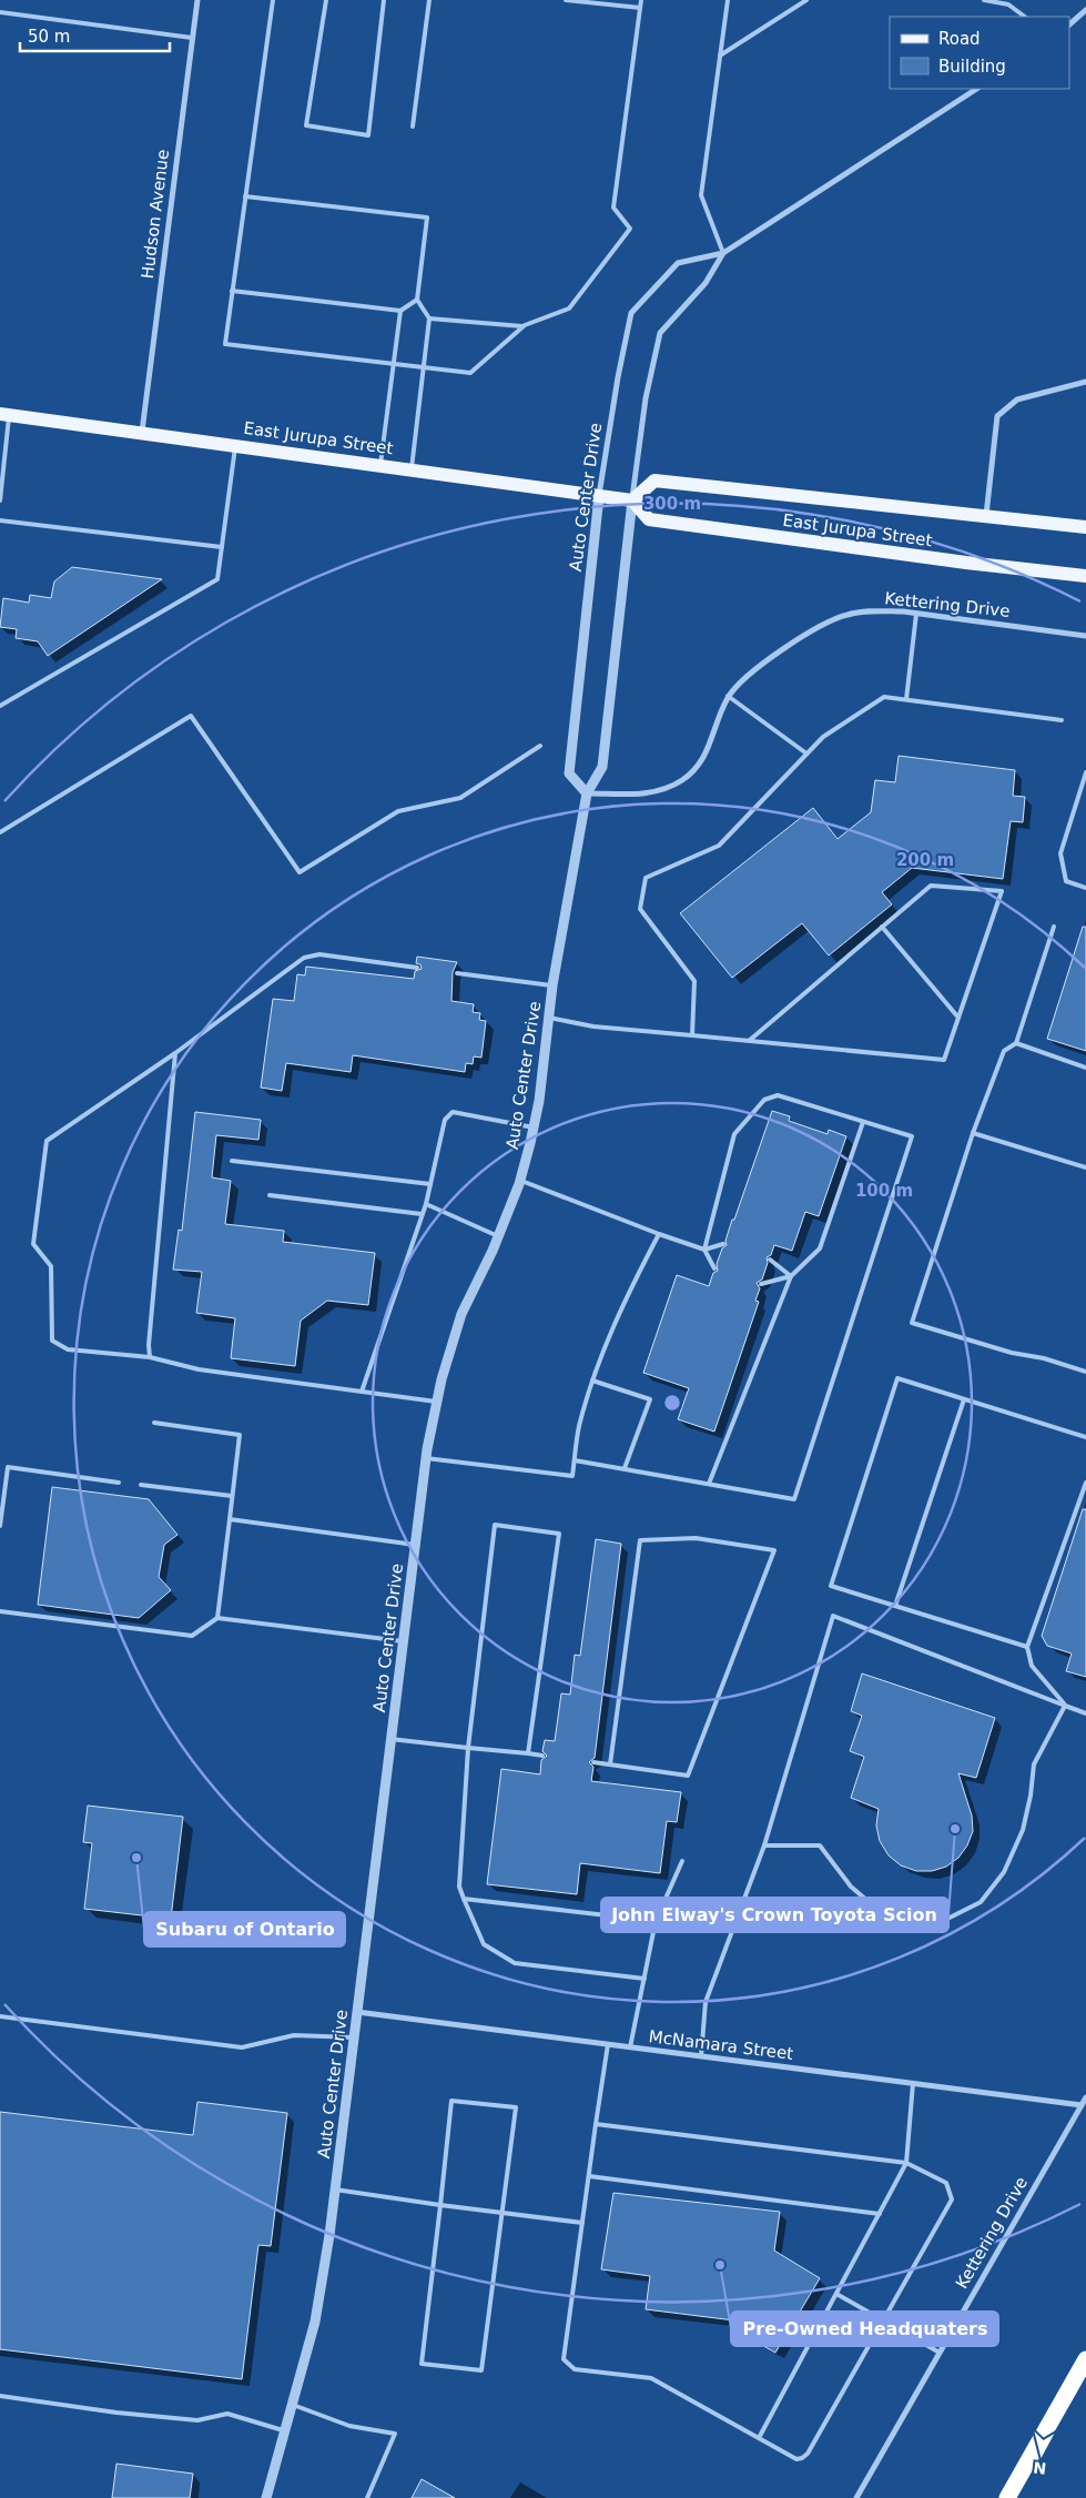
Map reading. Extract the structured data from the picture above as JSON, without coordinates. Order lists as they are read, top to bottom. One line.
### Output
{"streets":{"main road":["East Jurupa Street"],"street":["Hudson Avenue","Auto Center Drive","Kettering Drive","McNamara Street"]},"crossings":[["Hudson Avenue","East Jurupa Street"],["East Jurupa Street","Auto Center Drive"],["Auto Center Drive","Kettering Drive"],["Auto Center Drive","McNamara Street"],["Kettering Drive","McNamara Street"]],"places":["John Elway's Crown Toyota Scion","Subaru of Ontario","Pre-Owned Headquaters"],"legend":["Road","Building"],"scale_bar":"50 m","north":"bottom","rings":["300 m","200 m","100 m"]}
